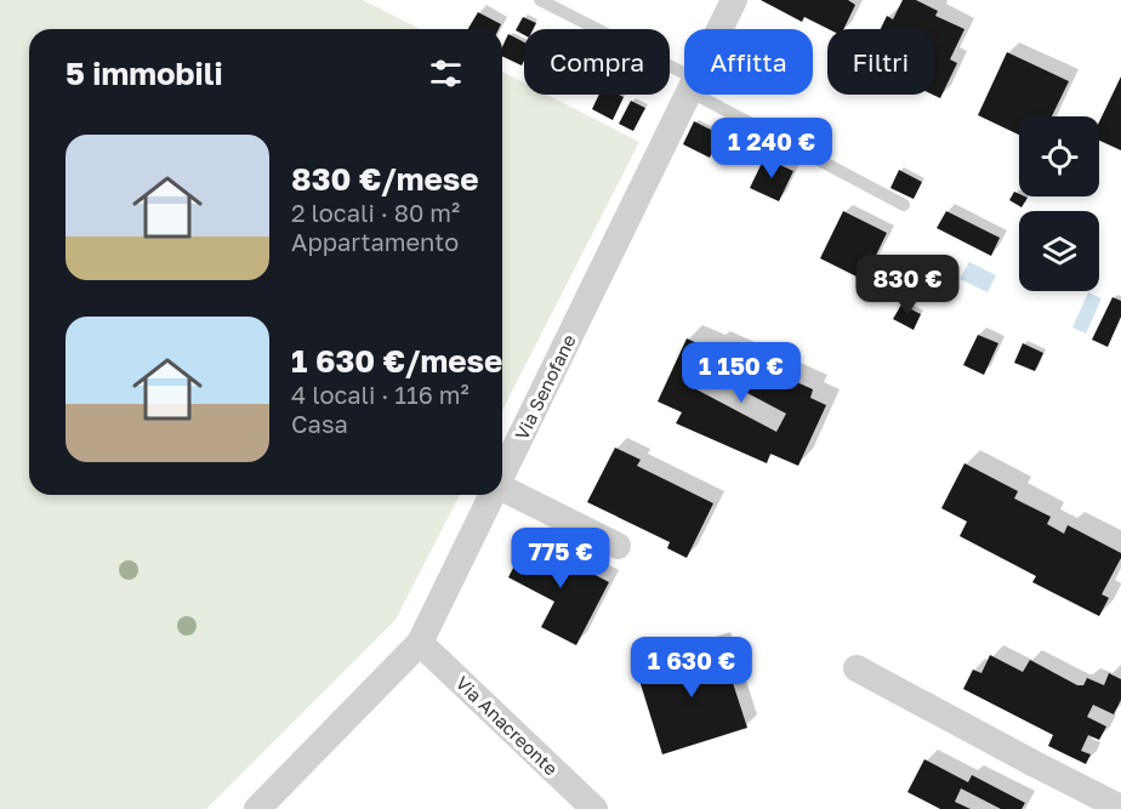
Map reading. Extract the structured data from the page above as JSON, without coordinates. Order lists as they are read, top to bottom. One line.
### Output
{"streets":{"street":["Via Senofane","Via Anacreonte"]},"crossings":[["Via Senofane","Via Anacreonte"]],"page":{"chip":["Compra","Affitta","Filtri"],"heading":"5 immobili","list":[{"name":"830 €/mese","note":"2 locali · 80 m² · Appartamento"},{"name":"1 630 €/mese","note":"4 locali · 116 m² · Casa"}],"price":["1 240 €","830 €","1 150 €","775 €","1 630 €"]}}
